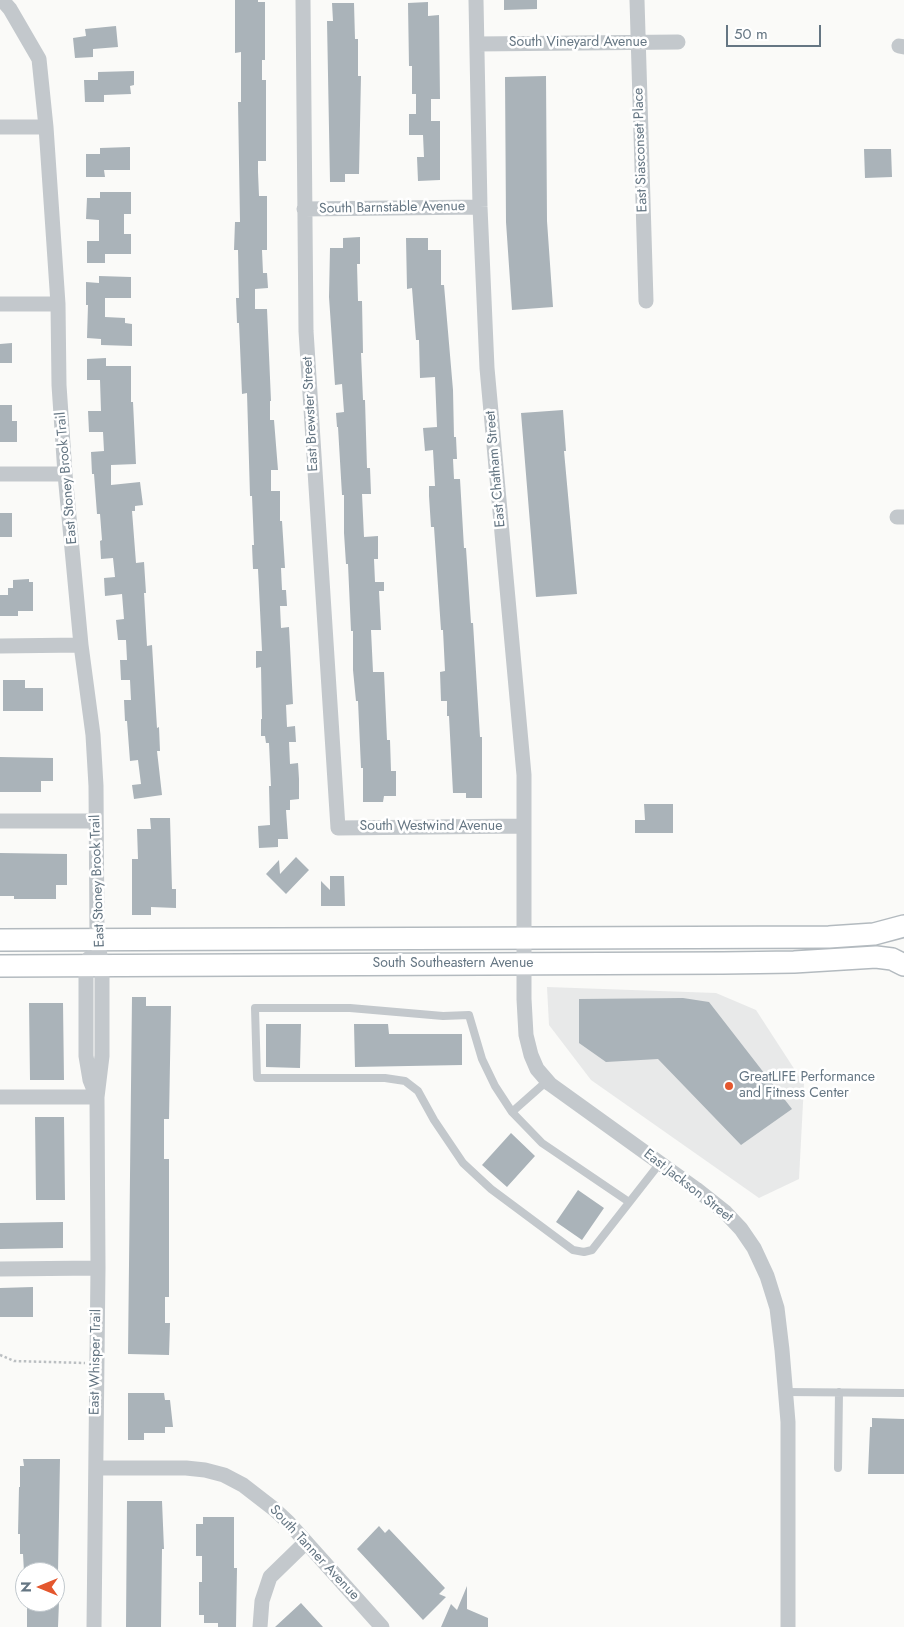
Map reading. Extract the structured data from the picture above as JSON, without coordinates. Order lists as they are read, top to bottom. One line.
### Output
{"streets":{"main road":["South Southeastern Avenue"],"street":["South Vineyard Avenue","East Siasconset Place","South Barnstable Avenue","East Brewster Street","East Chatham Street","East Stoney Brook Trail","South Westwind Avenue","East Jackson Street","East Whisper Trail","South Tanner Avenue"]},"crossings":[["South Vineyard Avenue","East Siasconset Place"],["South Vineyard Avenue","East Chatham Street"],["South Barnstable Avenue","East Brewster Street"],["South Barnstable Avenue","East Chatham Street"],["East Brewster Street","South Westwind Avenue"],["East Chatham Street","South Westwind Avenue"],["East Chatham Street","South Southeastern Avenue"],["East Chatham Street","East Jackson Street"],["East Stoney Brook Trail","South Southeastern Avenue"],["East Stoney Brook Trail","East Whisper Trail"],["South Southeastern Avenue","East Jackson Street"],["South Southeastern Avenue","East Whisper Trail"],["East Whisper Trail","South Tanner Avenue"]],"places":["GreatLIFE Performance and Fitness Center"],"scale_bar":"50 m","north":"left"}
